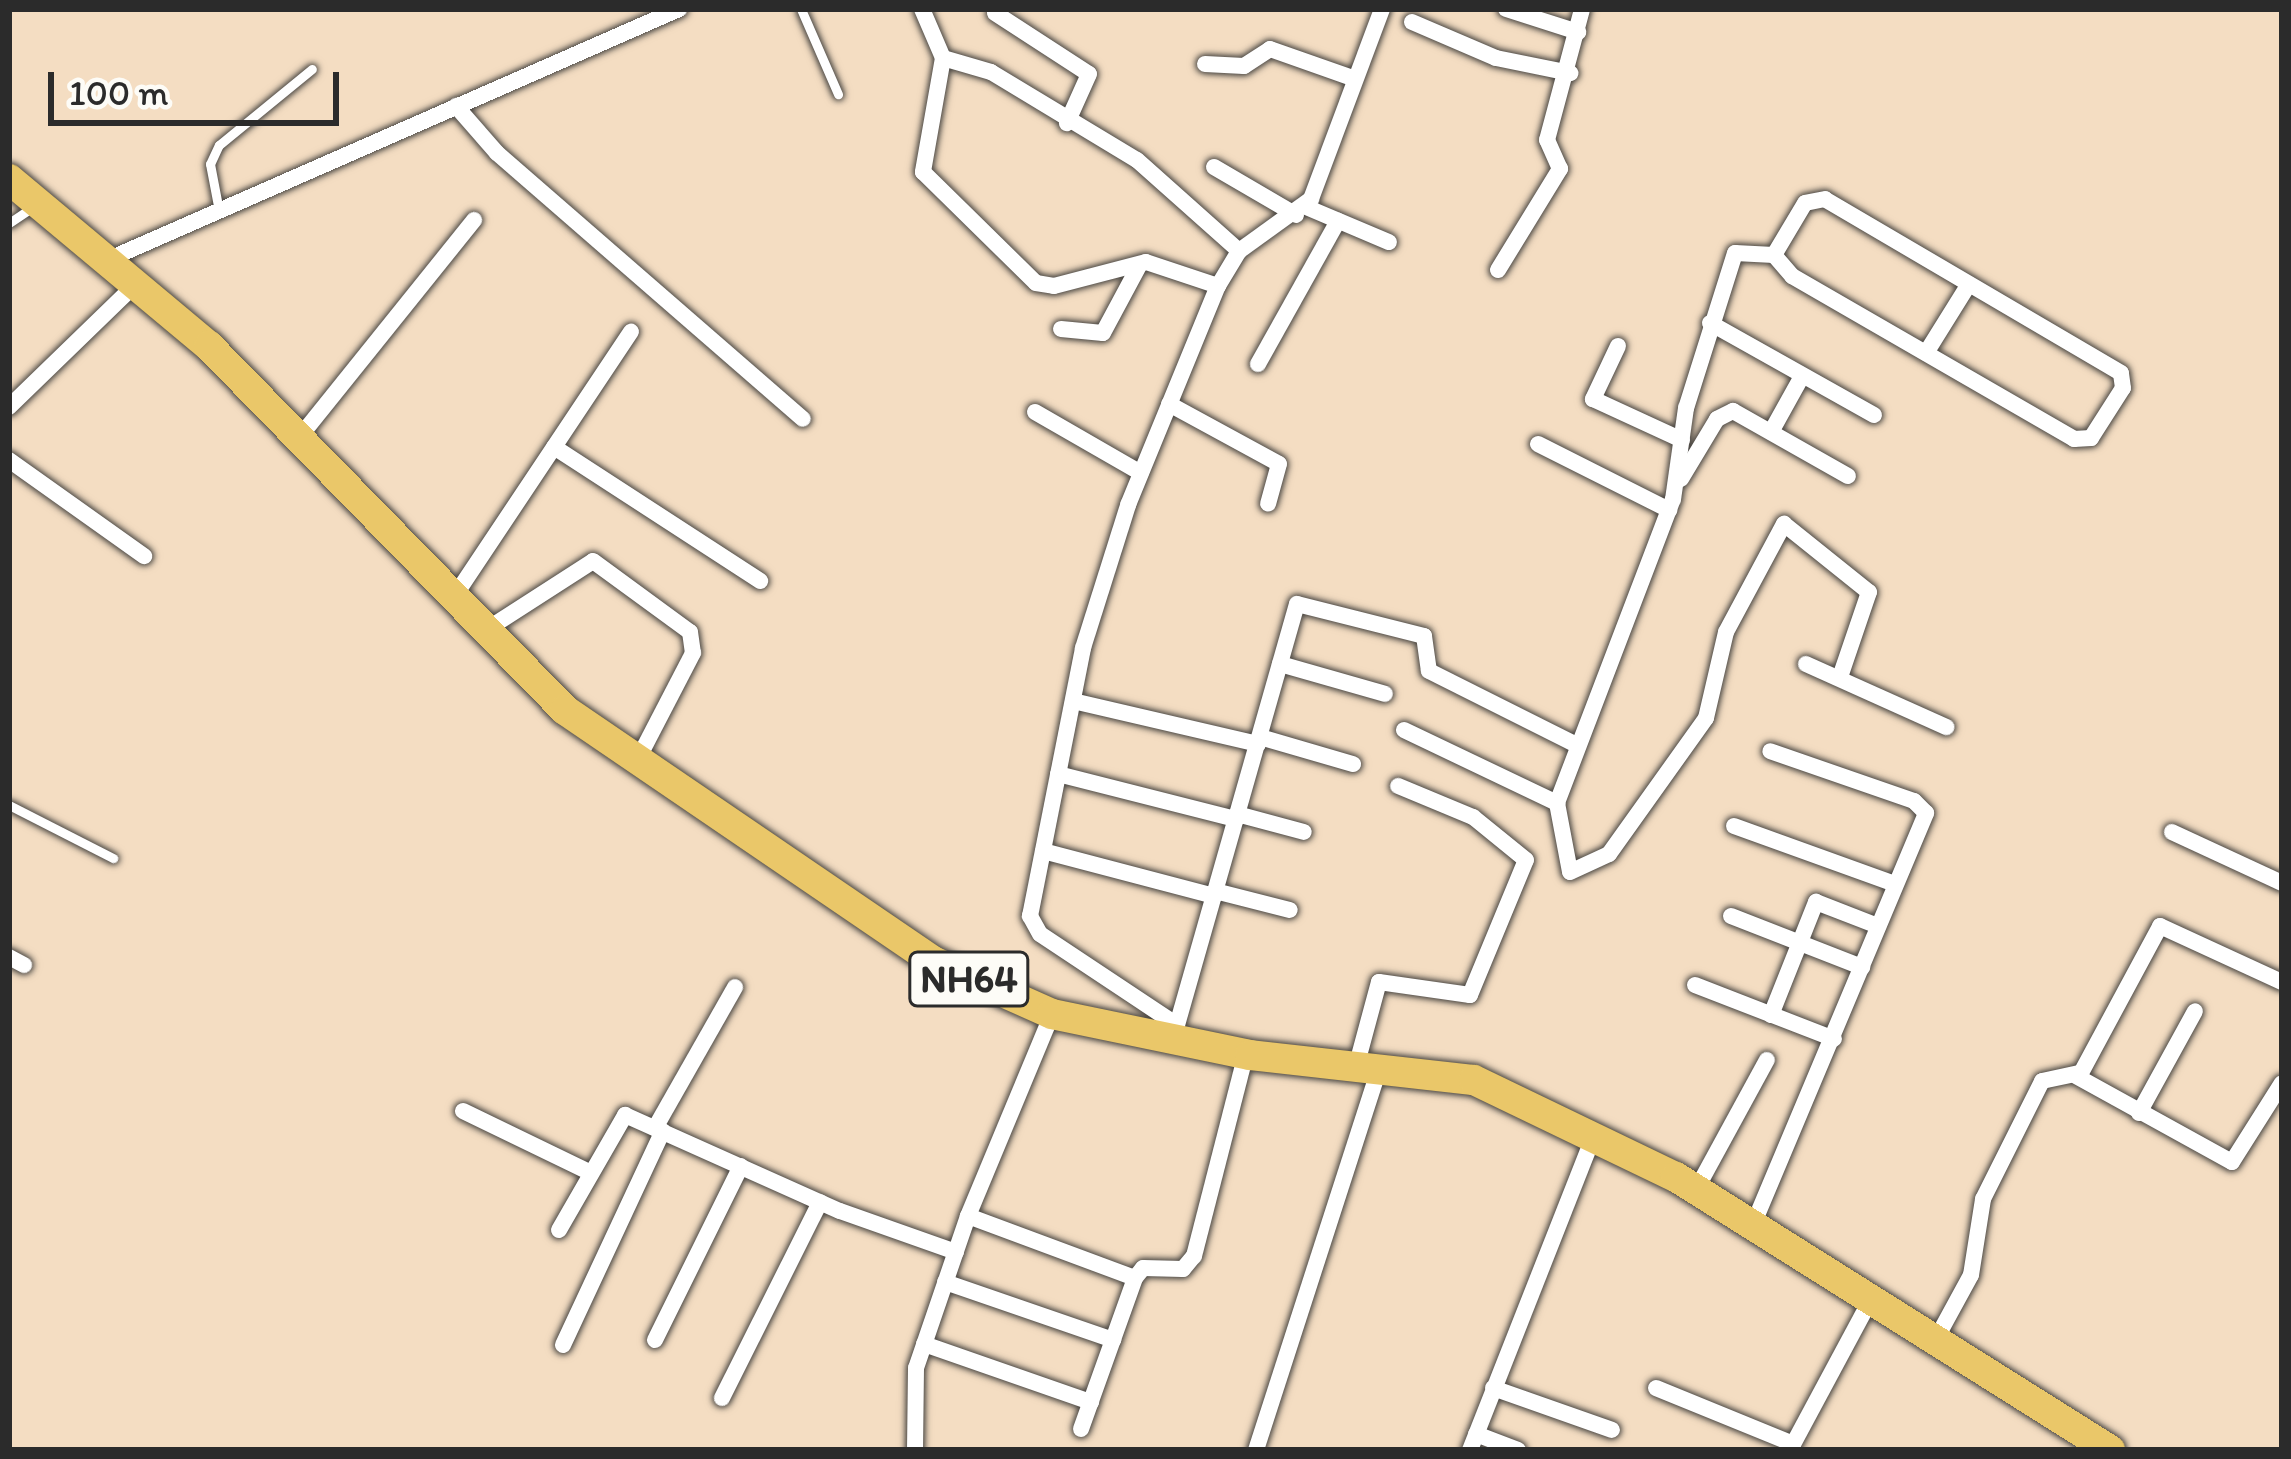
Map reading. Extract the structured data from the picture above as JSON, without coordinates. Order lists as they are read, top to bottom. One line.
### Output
{"streets":{"highway":["NH64"]},"scale_bar":"100 m"}
